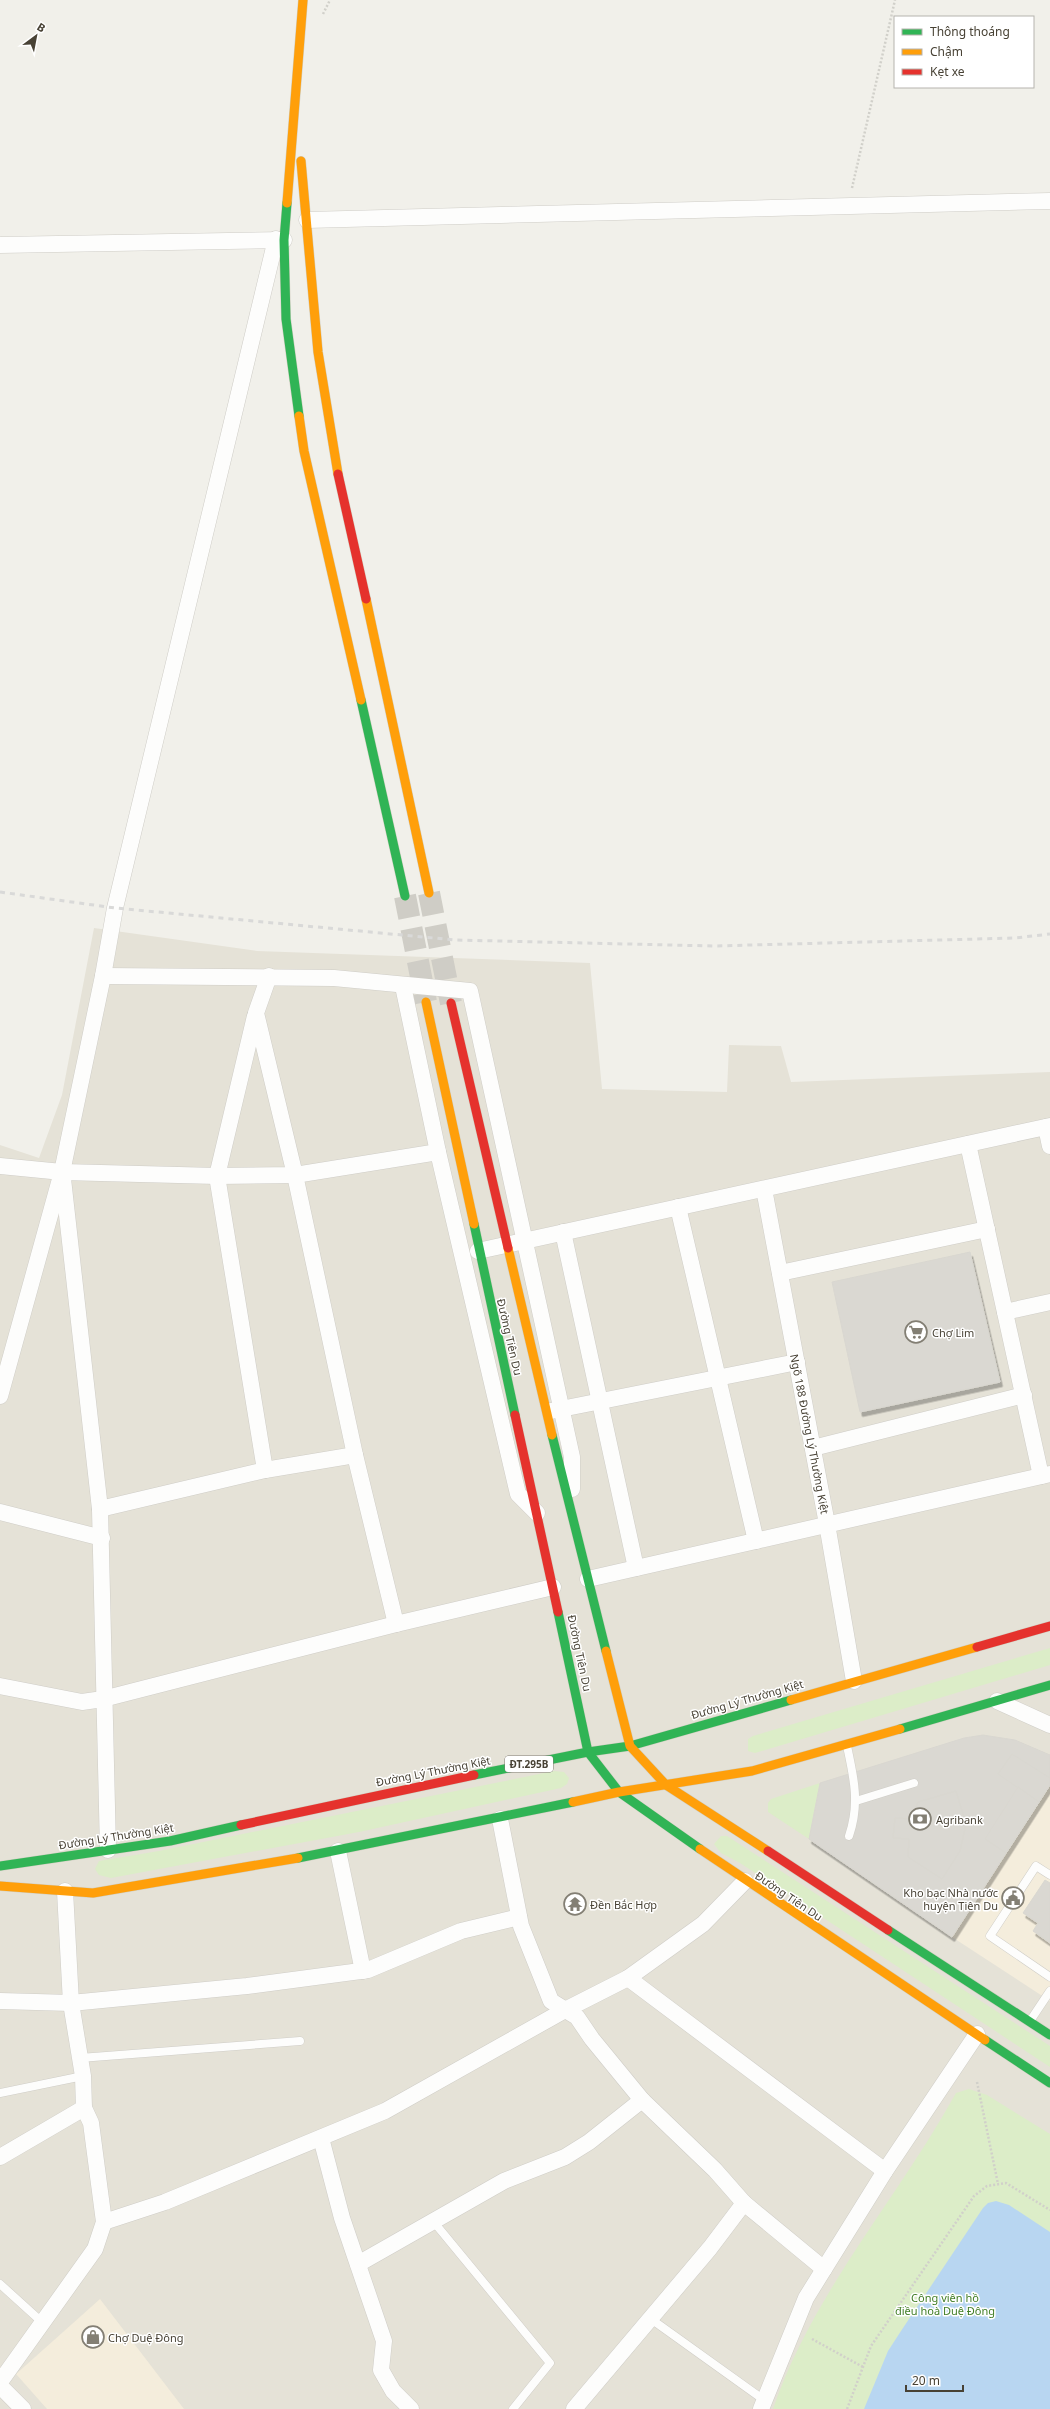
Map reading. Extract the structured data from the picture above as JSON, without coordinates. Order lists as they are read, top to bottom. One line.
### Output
{"streets":{"main road":["Đường Tiên Du","Đường Lý Thường Kiệt","ĐT.295B"],"street":["Ngõ 188 Đường Lý Thường Kiệt"]},"crossings":[["Đường Tiên Du","Đường Lý Thường Kiệt"],["Ngõ 188 Đường Lý Thường Kiệt","Đường Lý Thường Kiệt"]],"parks":["Công viên hồ điều hoà Duệ Đông"],"places":{"supermarket":["Chợ Lim"],"bank":["Agribank"],"public building":["Kho bạc Nhà nước huyện Tiên Du"],"temple":["Đền Bắc Hợp"],"shop":["Chợ Duệ Đông"]},"legend":["Thông thoáng","Chậm","Kẹt xe"],"scale_bar":"20 m","north":"top right"}
